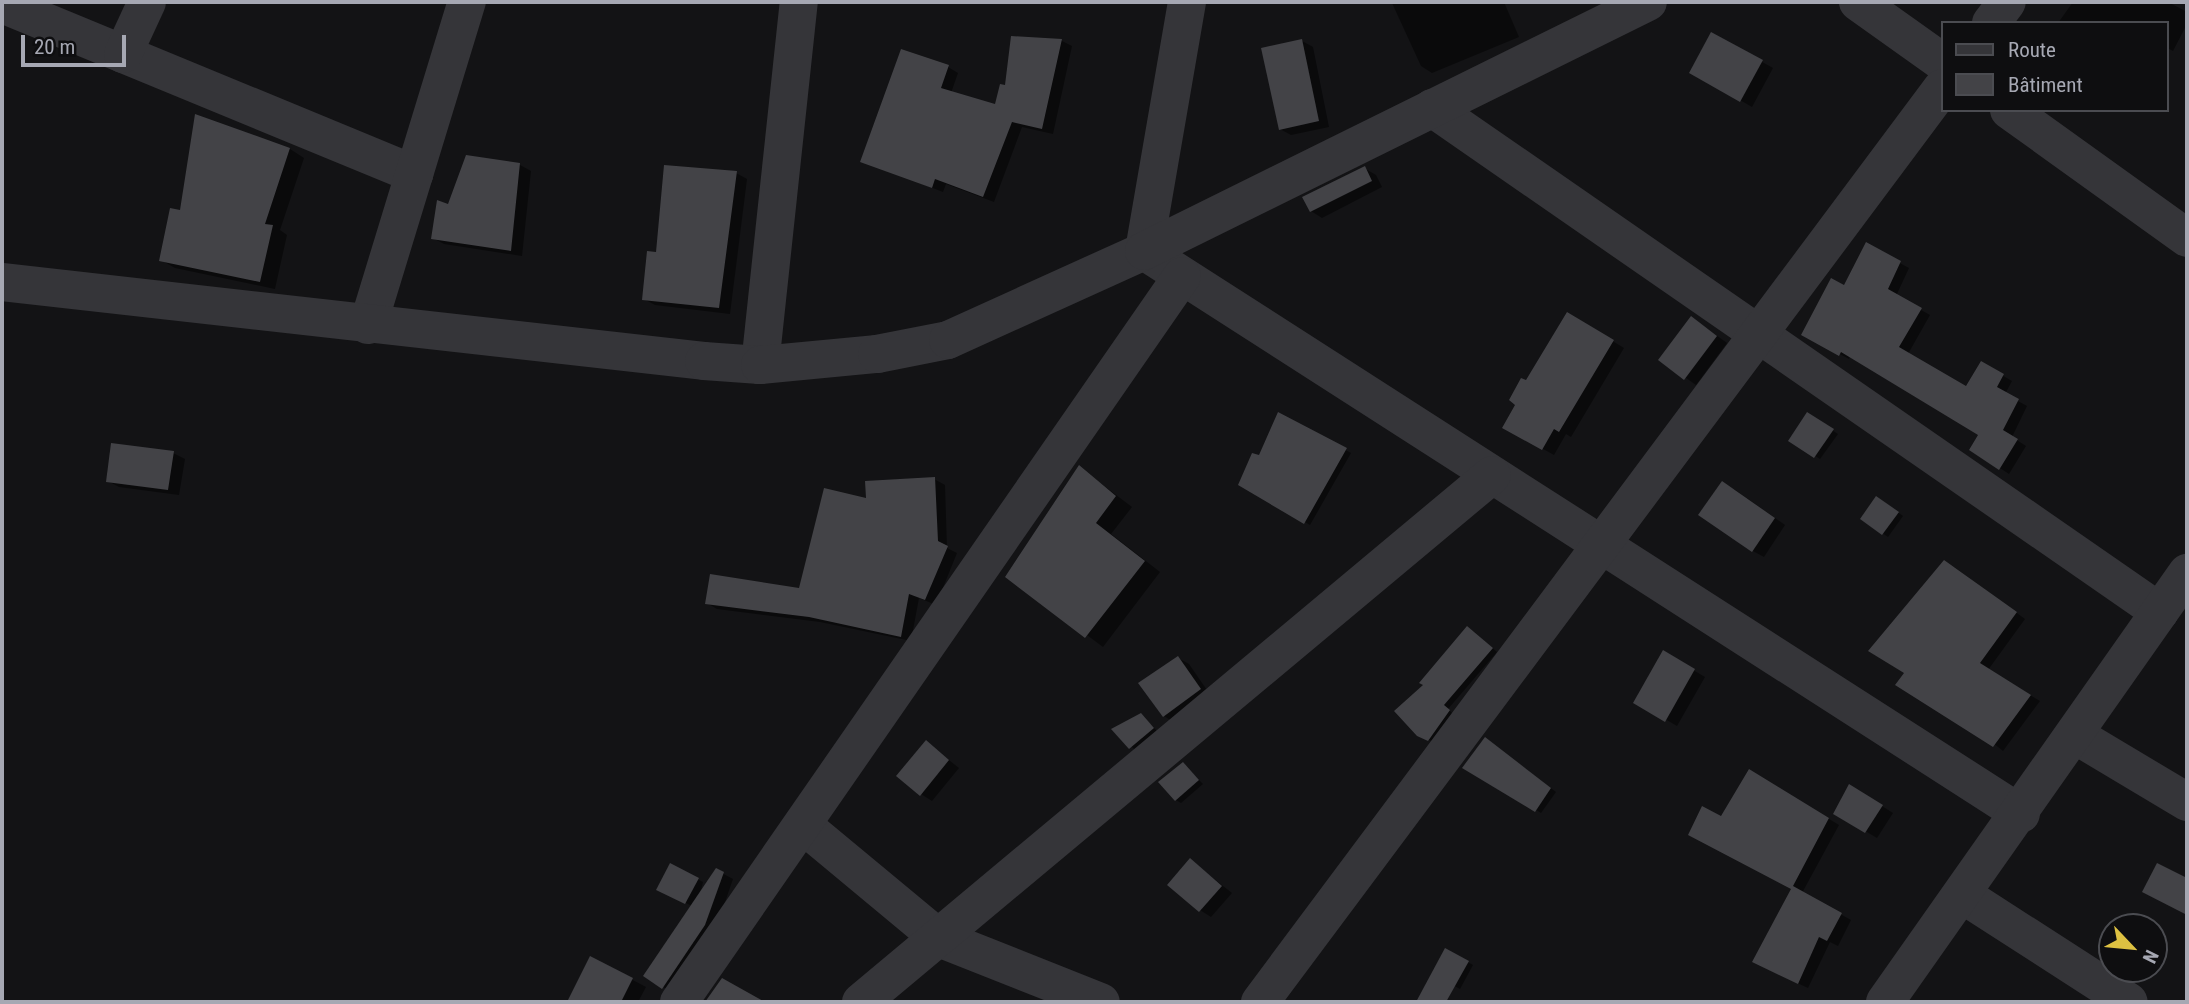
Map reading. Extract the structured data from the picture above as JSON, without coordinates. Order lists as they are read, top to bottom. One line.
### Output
{"legend":["Route","Bâtiment"],"scale_bar":"20 m","north":"bottom right"}
